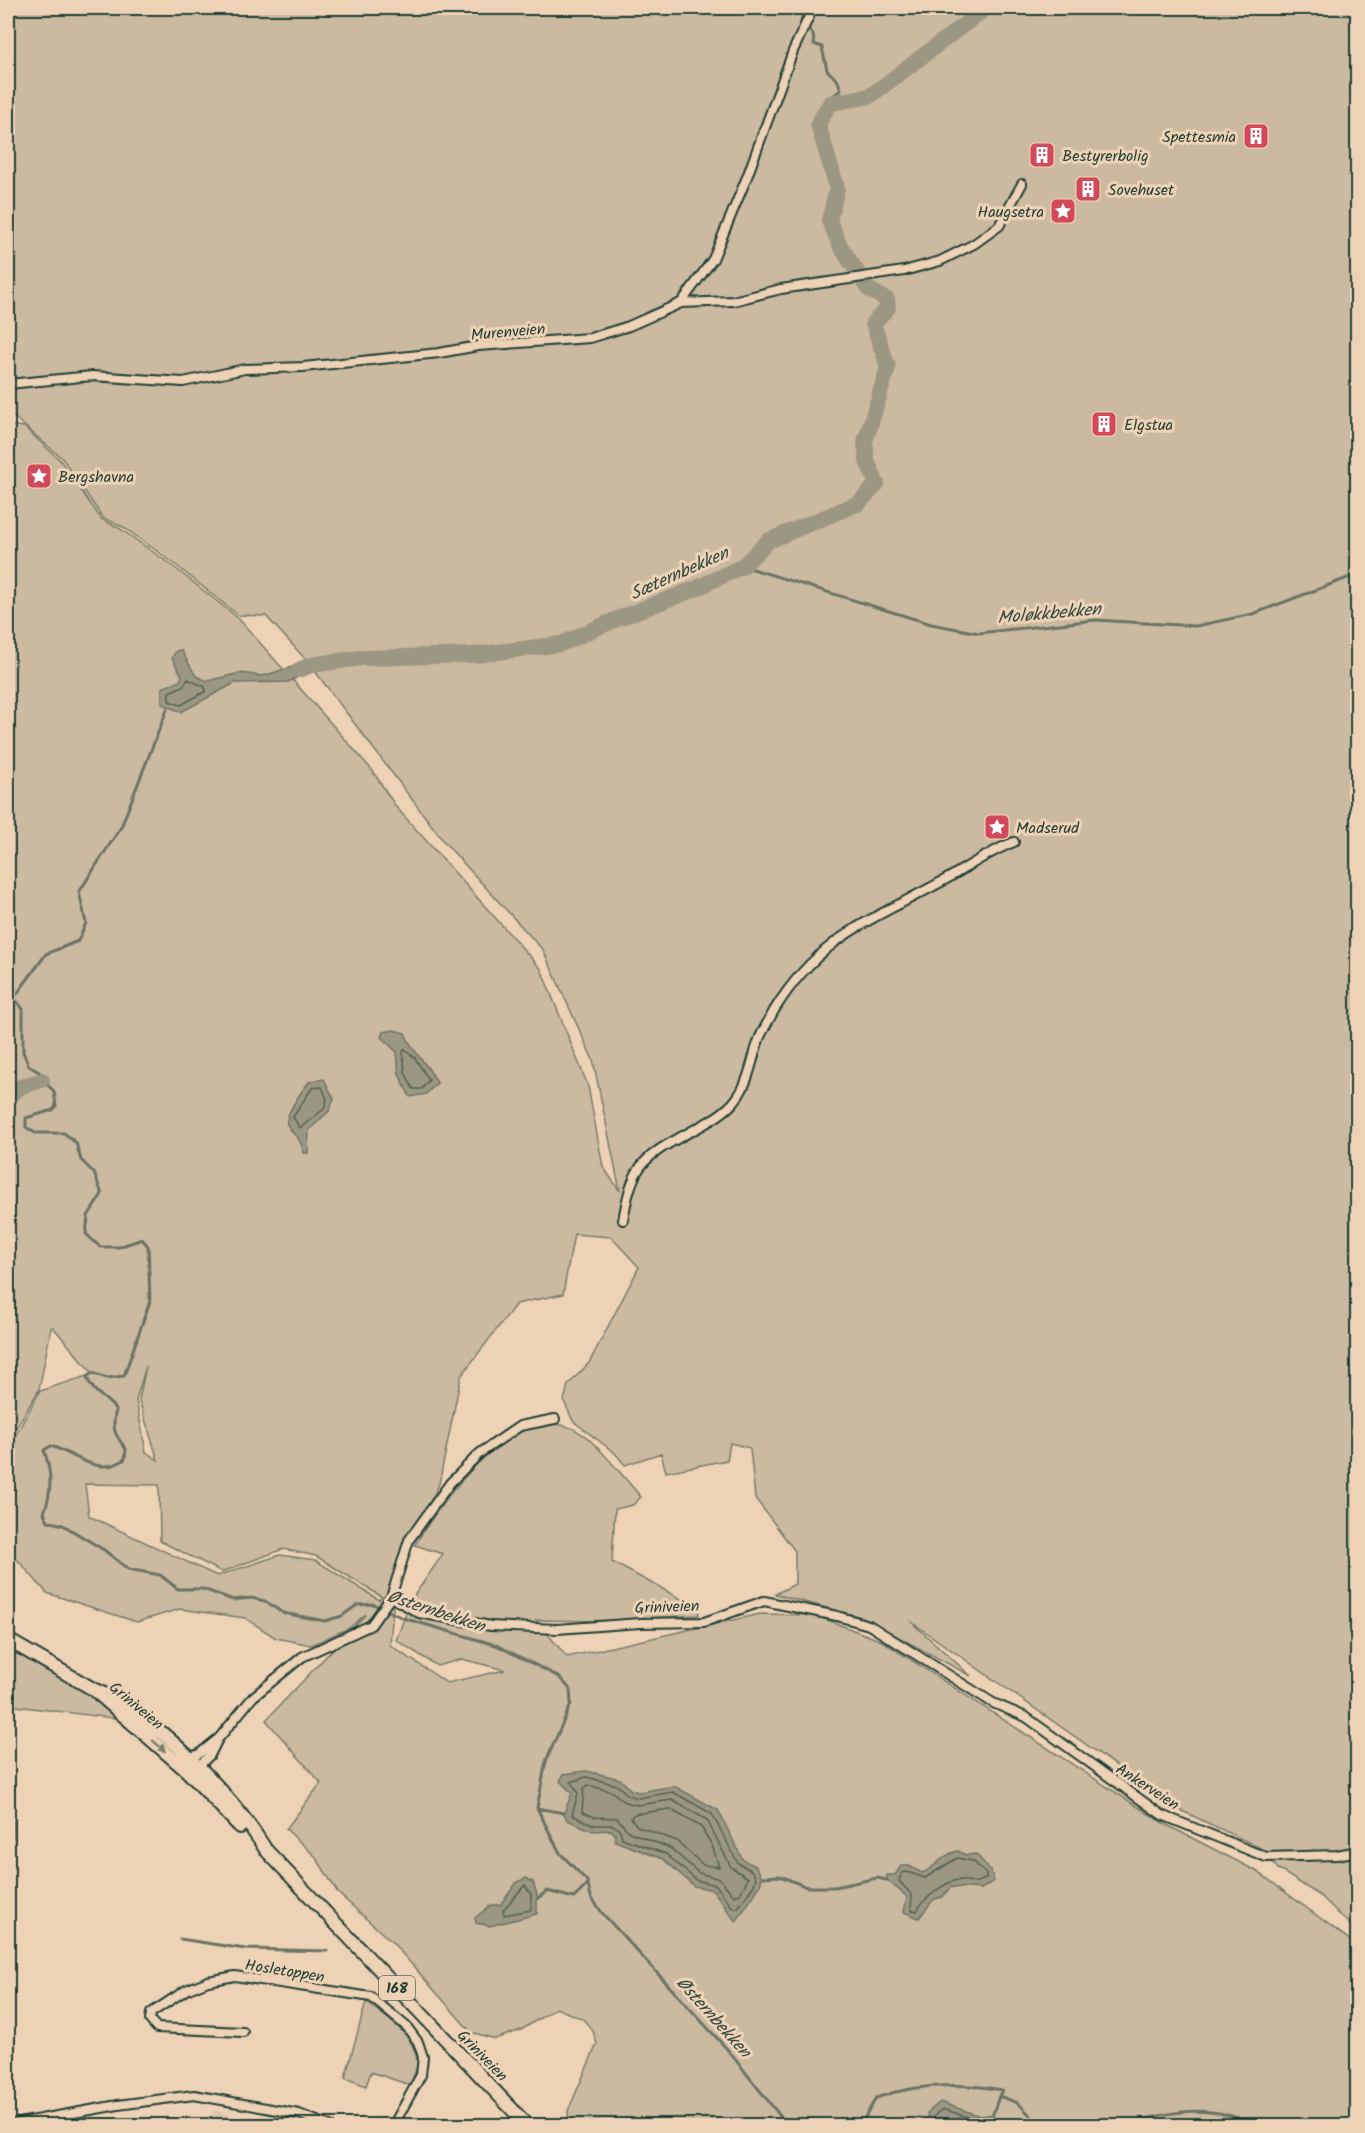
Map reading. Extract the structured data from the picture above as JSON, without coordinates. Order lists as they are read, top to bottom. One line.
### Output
{"streets":{"main road":["Griniveien","168"],"street":["Murenveien","Ankerveien","Hosletoppen"]},"crossings":[["Griniveien","Ankerveien"]],"water":["Sæternbekken","Moløkkbekken","Østernbekken"],"places":{"building":["Spettesmia","Bestyrerbolig","Sovehuset","Elgstua"],"place":["Haugsetra","Bergshavna","Madserud"]}}
